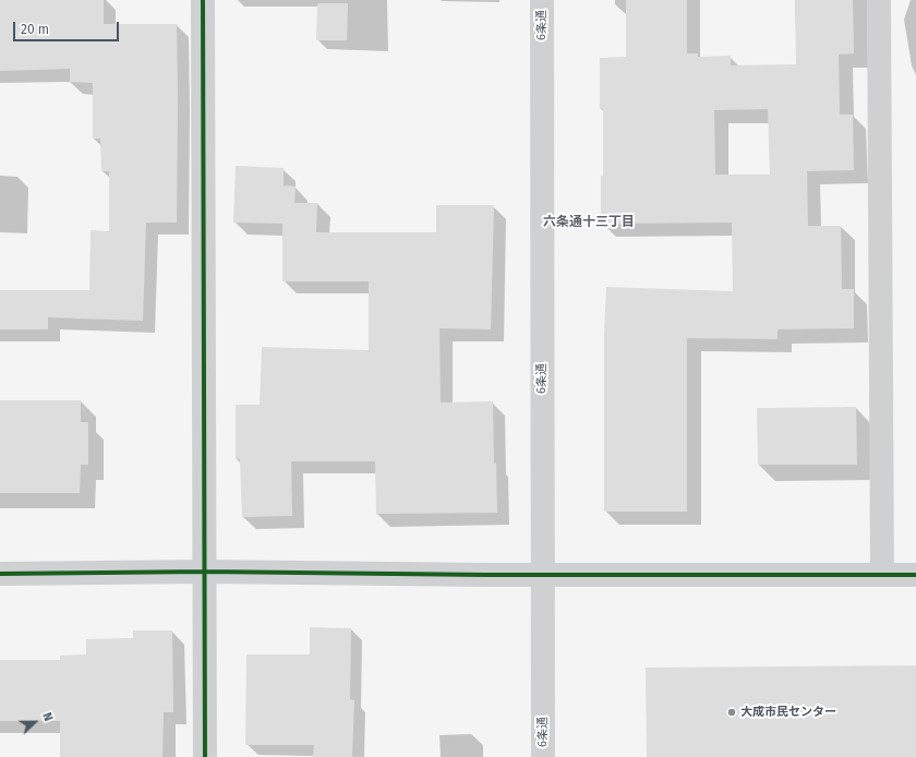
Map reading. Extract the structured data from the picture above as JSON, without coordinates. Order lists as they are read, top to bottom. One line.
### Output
{"streets":{"street":["6条通"]},"districts":["六条通十三丁目"],"places":["大成市民センター"],"scale_bar":"20 m","north":"right"}
